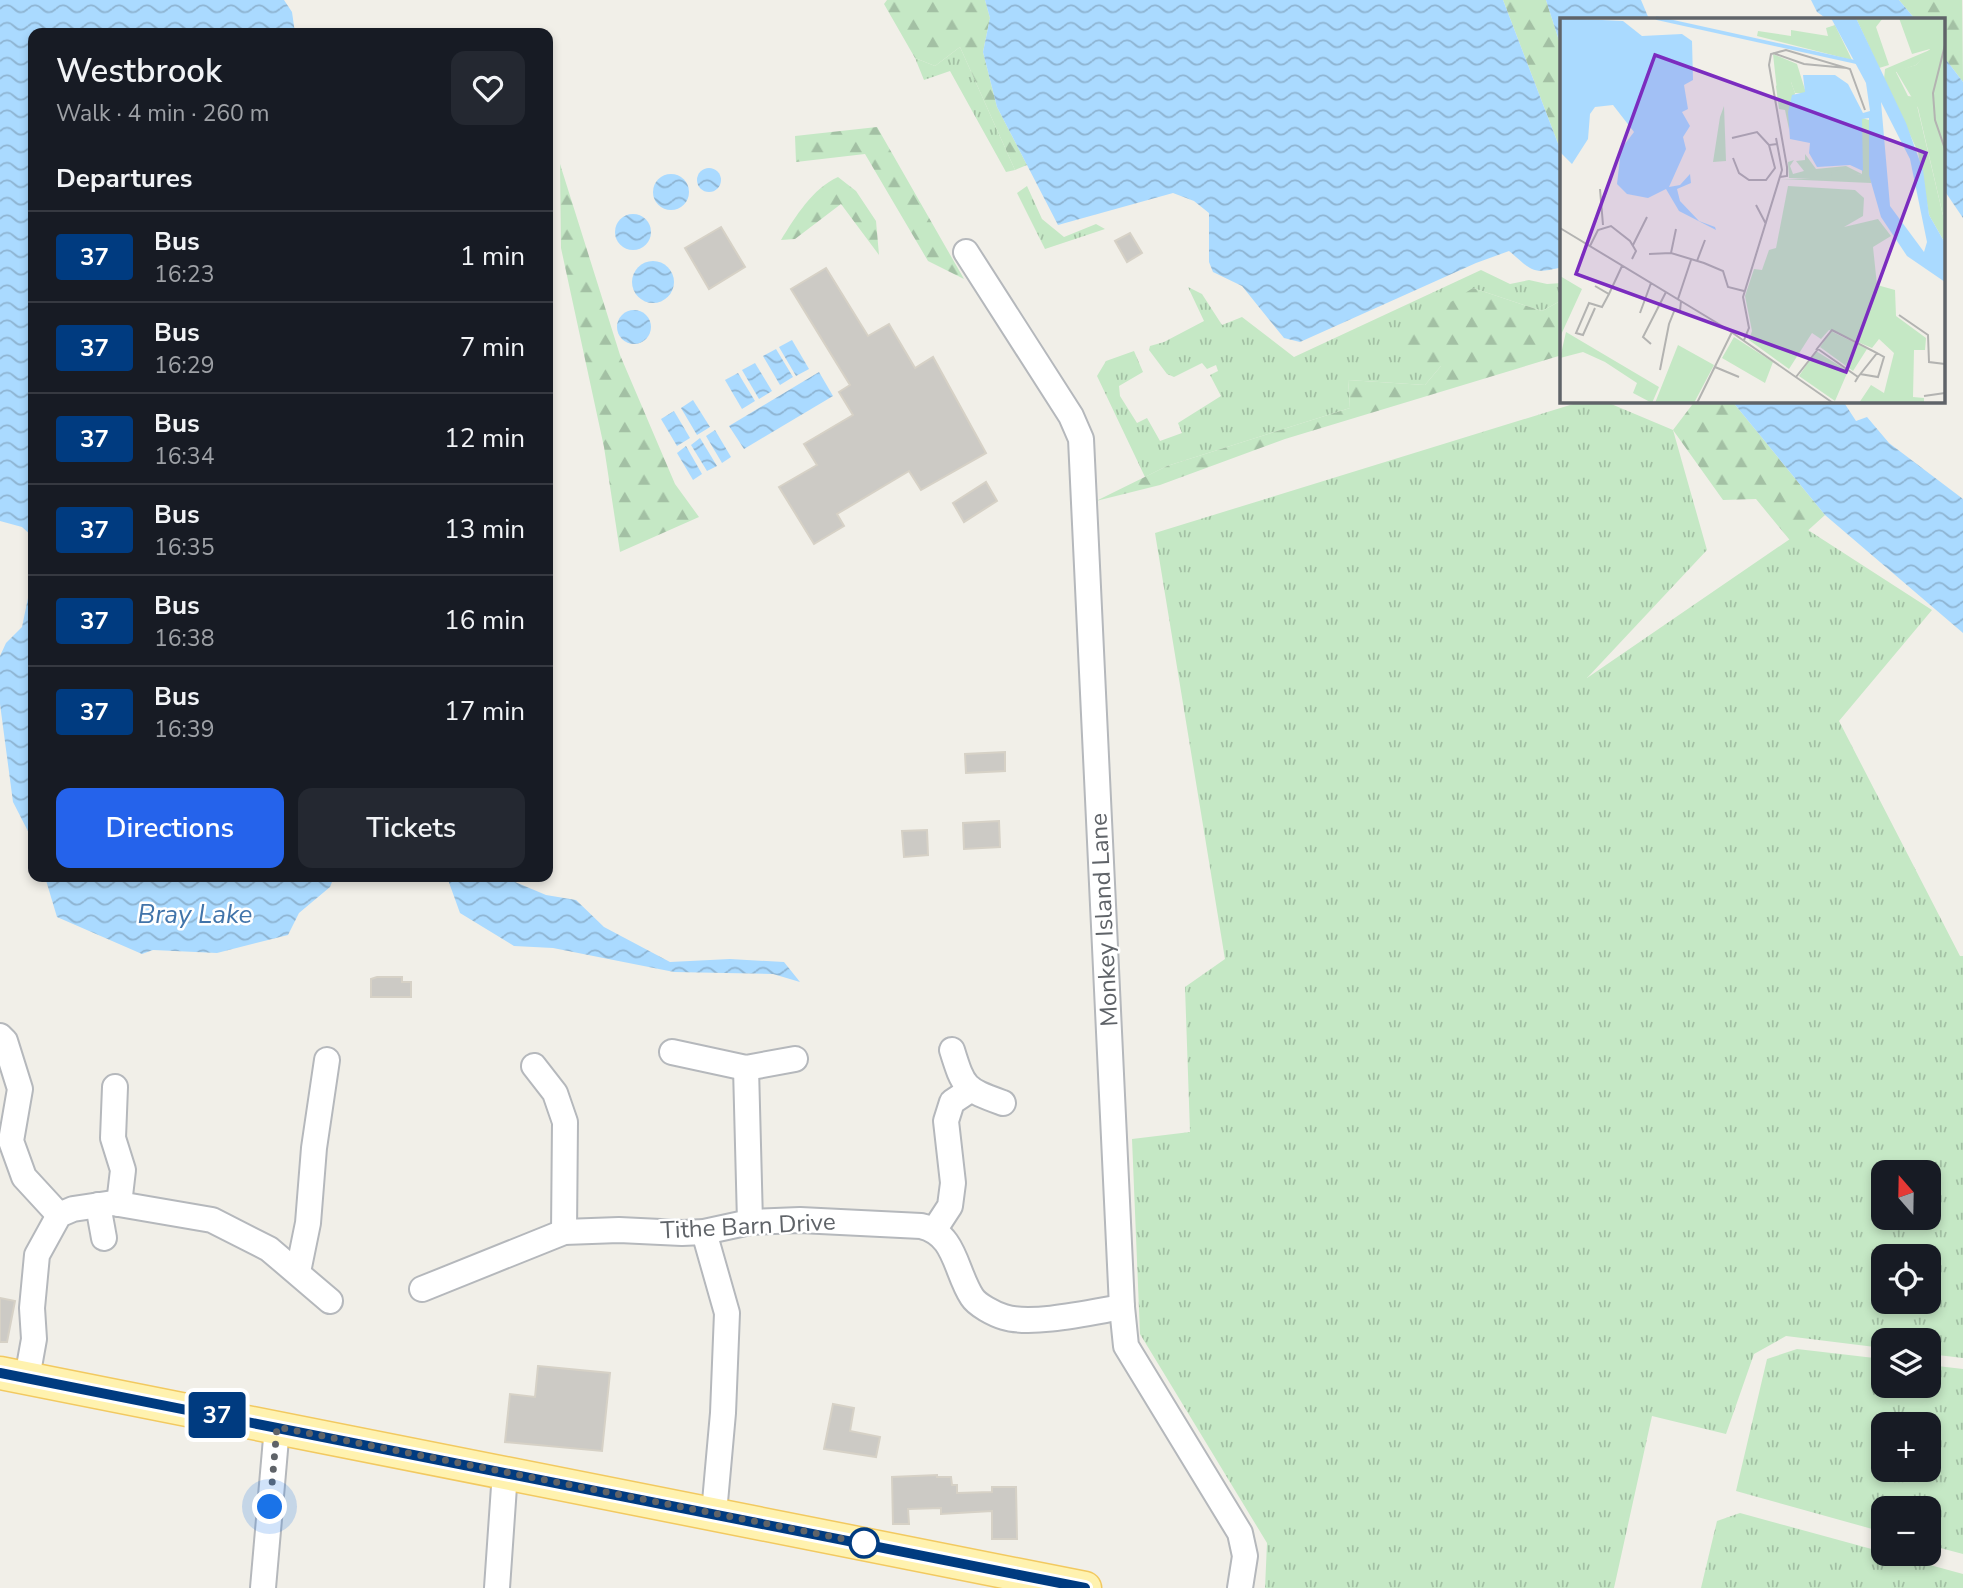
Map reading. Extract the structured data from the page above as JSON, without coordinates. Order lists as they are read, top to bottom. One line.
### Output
{"streets":{"street":["Monkey Island Lane","Tithe Barn Drive"]},"water":["Bray Lake"],"lines":["bus line 37"],"north":"top","page":{"on_map":"37","heading":[["Westbrook","Walk · 4 min · 260 m"],"Departures"],"list":[{"mark":"37","name":"Bus","note":"16:23","value":"1 min"},{"mark":"37","name":"Bus","note":"16:29","value":"7 min"},{"mark":"37","name":"Bus","note":"16:34","value":"12 min"},{"mark":"37","name":"Bus","note":"16:35","value":"13 min"},{"mark":"37","name":"Bus","note":"16:38","value":"16 min"},{"mark":"37","name":"Bus","note":"16:39","value":"17 min"}],"buttons":["Directions","Tickets"],"map_buttons":["+","−"]}}
